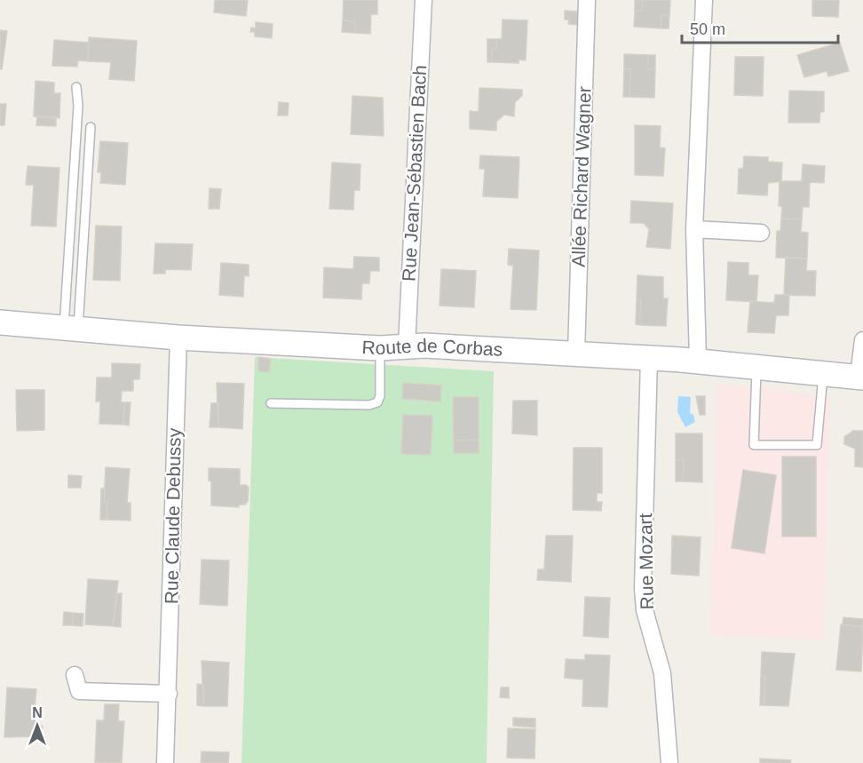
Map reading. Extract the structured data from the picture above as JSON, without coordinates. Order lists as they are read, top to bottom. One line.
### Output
{"streets":{"street":["Rue Jean-Sébastien Bach","Allée Richard Wagner","Route de Corbas","Rue Claude Debussy","Rue Mozart"]},"crossings":[["Rue Jean-Sébastien Bach","Route de Corbas"],["Allée Richard Wagner","Route de Corbas"],["Route de Corbas","Rue Claude Debussy"],["Route de Corbas","Rue Mozart"]],"scale_bar":"50 m","north":"top"}
